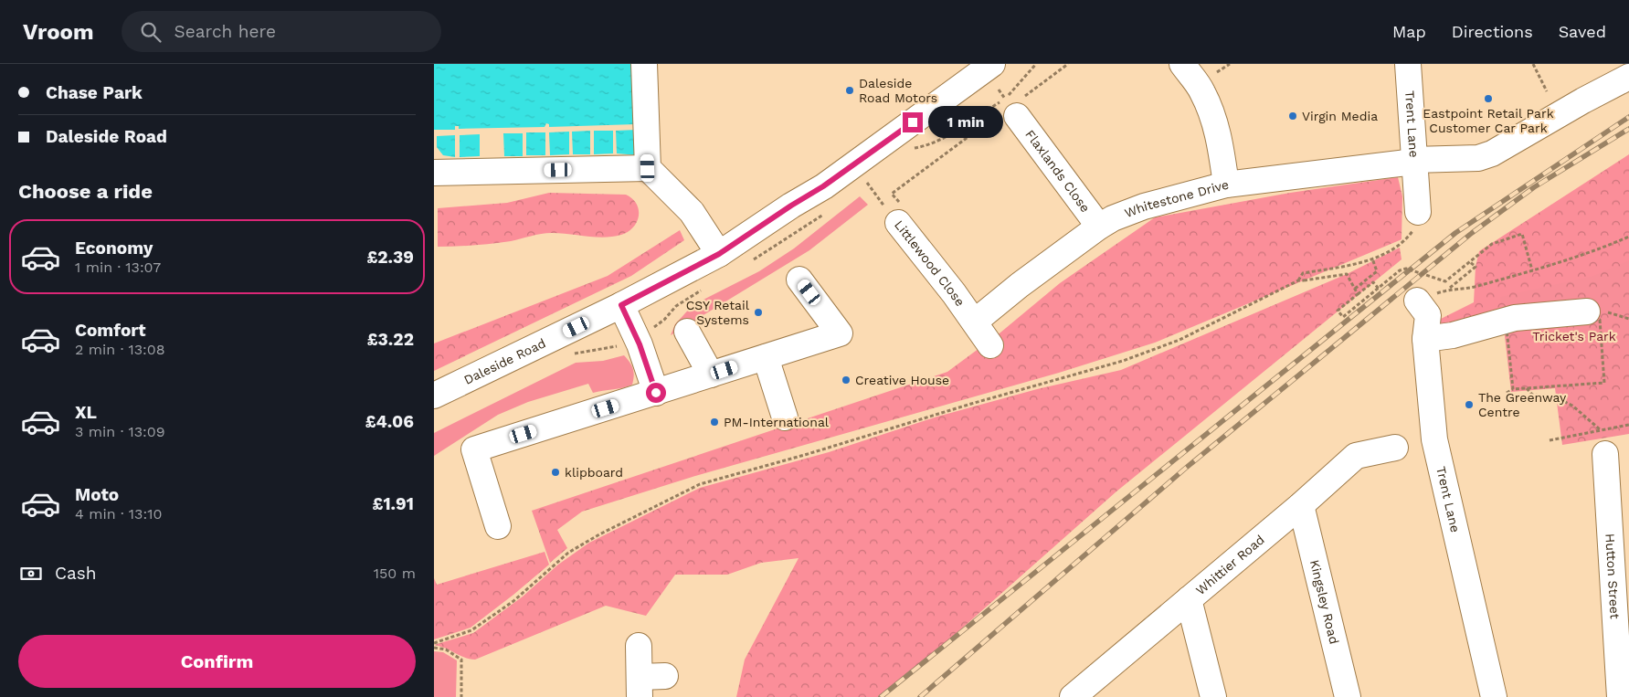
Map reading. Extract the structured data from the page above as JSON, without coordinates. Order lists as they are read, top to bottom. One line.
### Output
{"streets":{"street":["Trent Lane","Flaxlands Close","Whitestone Drive","Littlewood Close","Daleside Road","Whittier Road","Hutton Street","Kingsley Road"]},"crossings":[["Trent Lane","Whitestone Drive"],["Flaxlands Close","Whitestone Drive"],["Whitestone Drive","Littlewood Close"],["Whittier Road","Kingsley Road"]],"parks":["Tricket's Park"],"places":["Daleside Road Motors","Eastpoint Retail Park Customer Car Park","Virgin Media","CSY Retail Systems","Creative House","The Greenway Centre","PM-International","klipboard"],"page":{"header":"Vroom","search":"Search here","nav":["Map","Directions","Saved"],"banner":["Chase Park","Daleside Road"],"bubble":"1 min","heading":"Choose a ride","list":[{"name":"Economy","note":"1 min · 13:07","value":"£2.39"},{"name":"Comfort","note":"2 min · 13:08","value":"£3.22"},{"name":"XL","note":"3 min · 13:09","value":"£4.06"},{"name":"Moto","note":"4 min · 13:10","value":"£1.91"}],"pay":["Cash","150 m"],"buttons":"Confirm"}}
